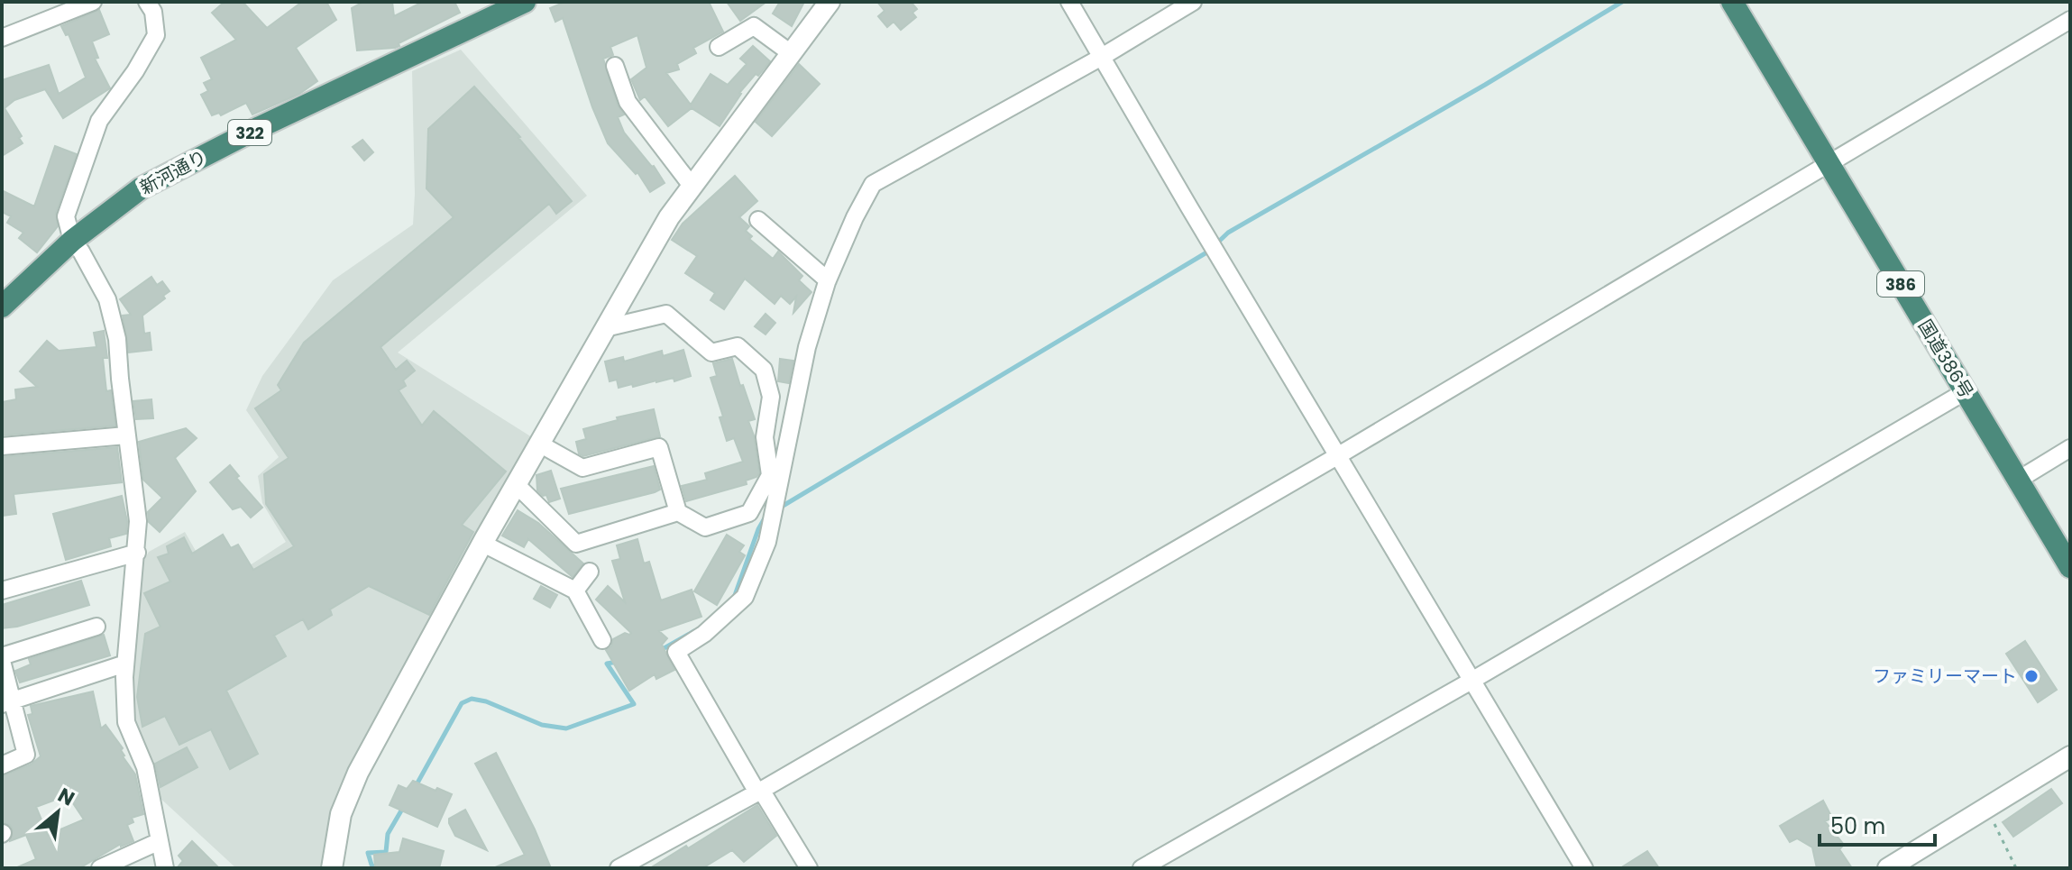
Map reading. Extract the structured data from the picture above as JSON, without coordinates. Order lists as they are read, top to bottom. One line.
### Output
{"streets":{"highway":["322","新河通り","386","国道386号"]},"places":["ファミリーマート"],"scale_bar":"50 m","north":"top right"}
